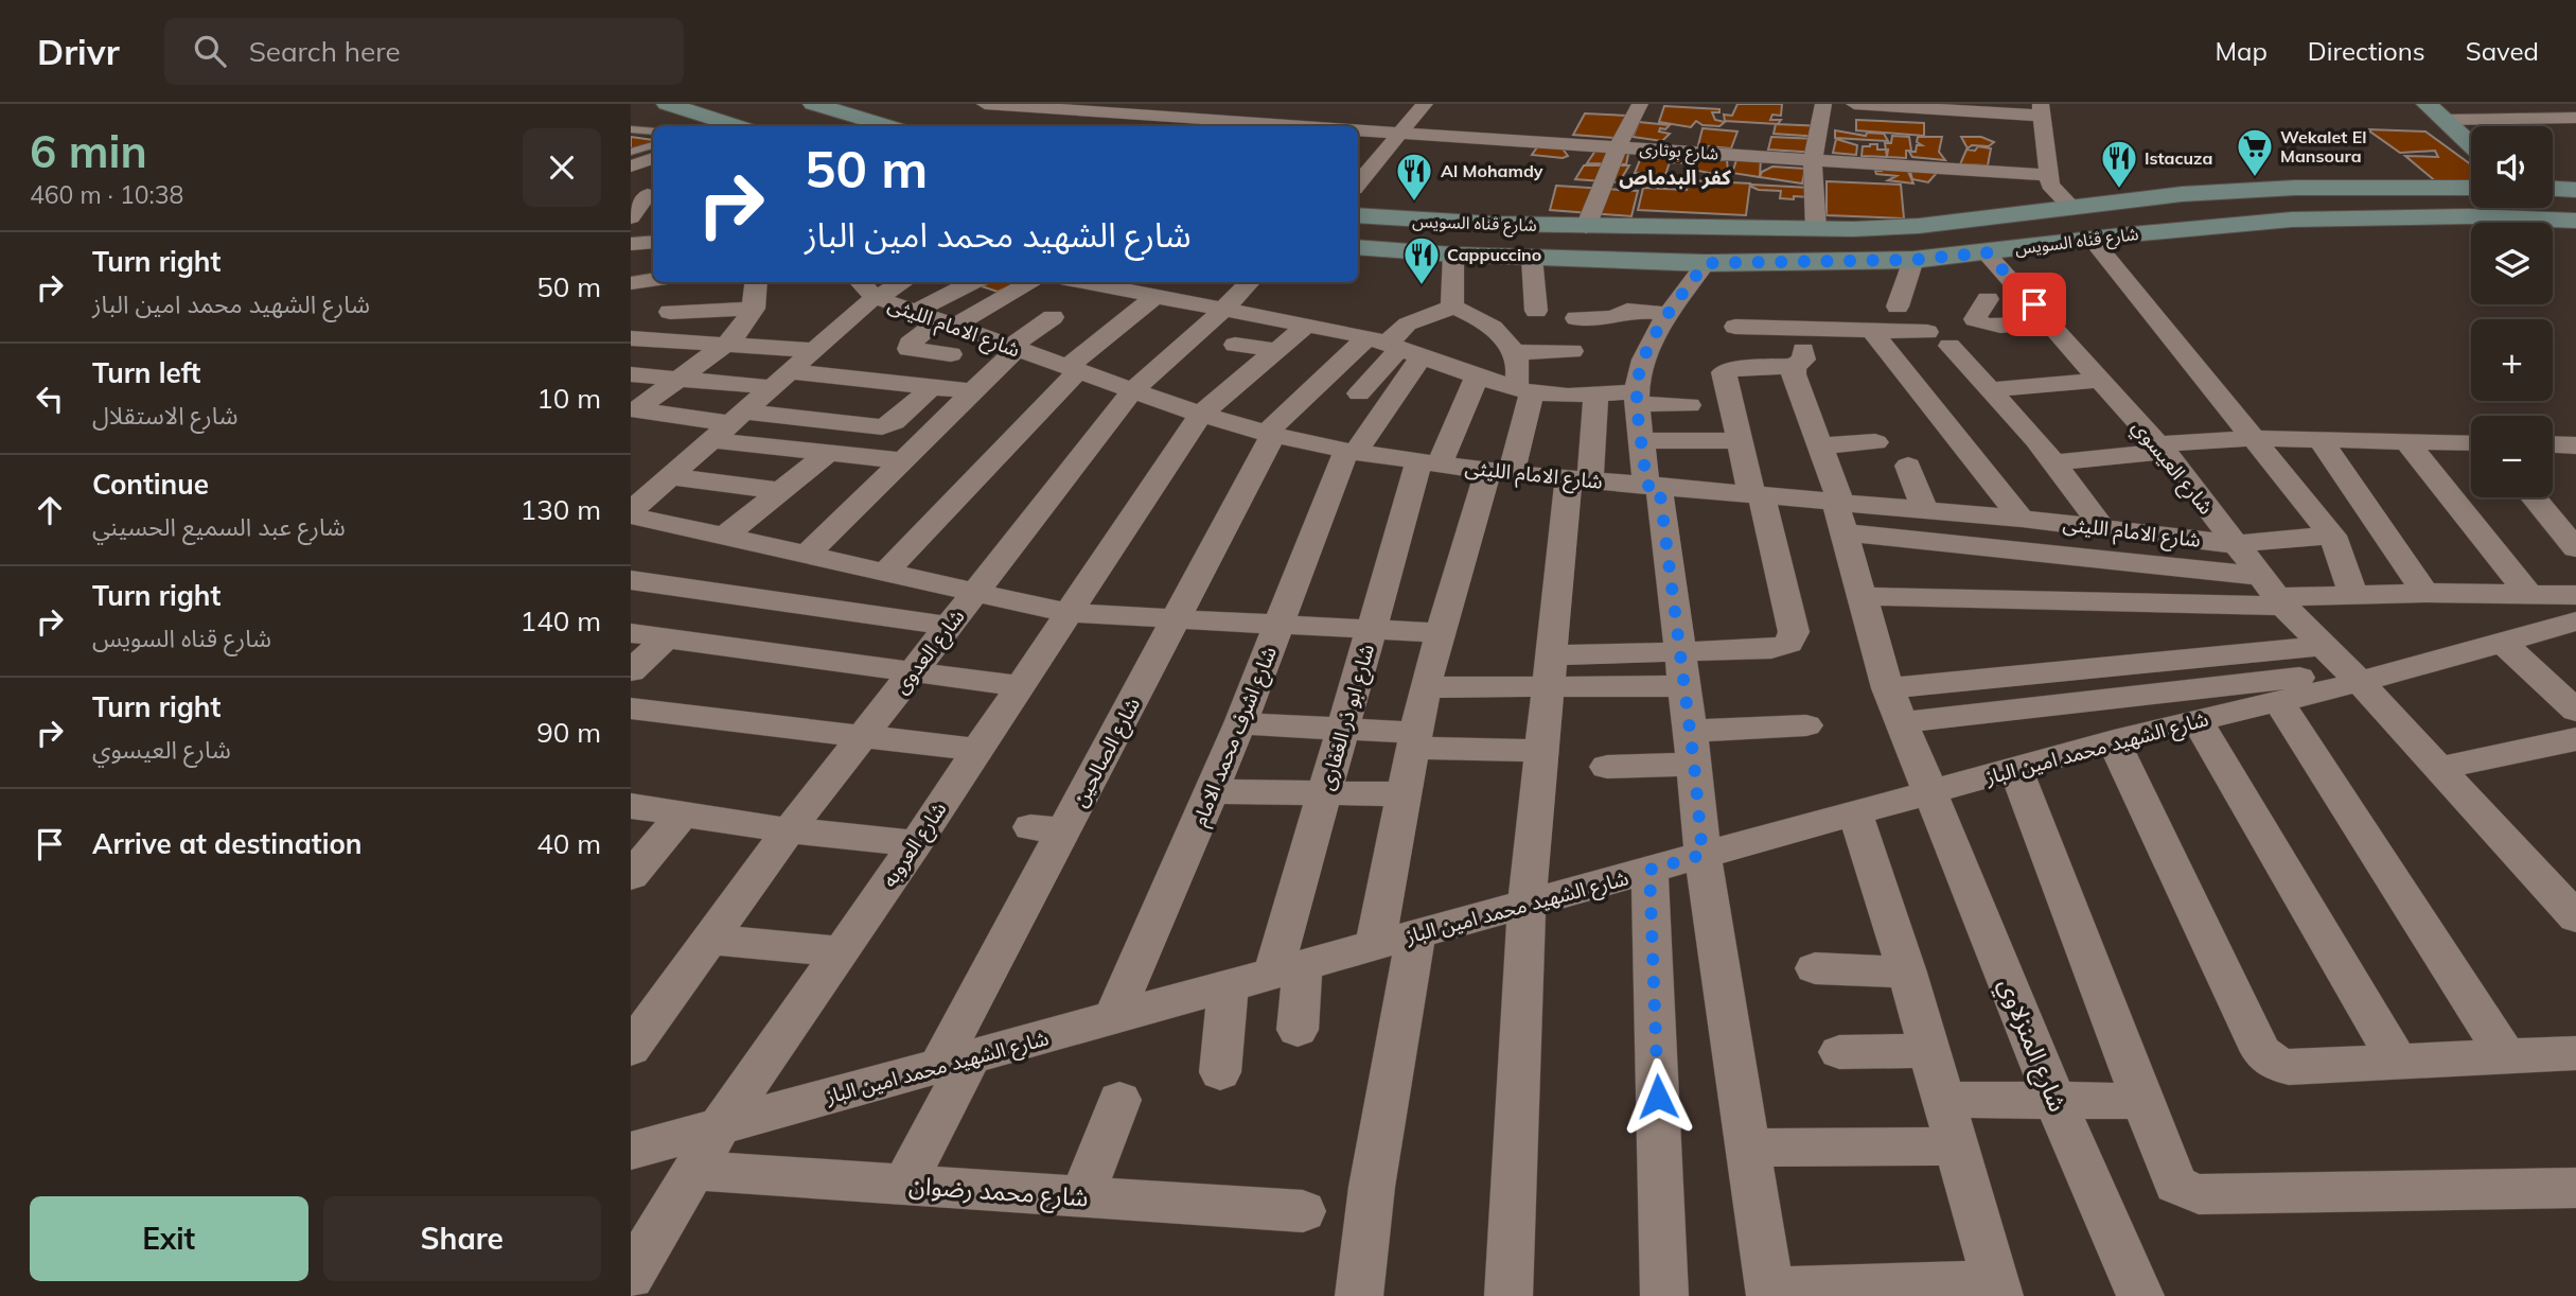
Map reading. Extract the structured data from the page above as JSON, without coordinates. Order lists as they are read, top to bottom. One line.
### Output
{"streets":{"main road":["شارع قناه السويس"],"street":["شارع بوتارى","شارع الامام الليثى","شارع العيسوي","شارع العدوى","شارع ابو ذر الغفارى","شارع اشرف محمد الامام","شارع الشهيد محمد امين الباز","شارع الصالحين","شارع العروبه","شارع المنزلاوي","شارع محمد رضوان"]},"crossings":[["شارع قناه السويس","شارع العيسوي"],["شارع الامام الليثى","شارع العيسوي"],["شارع الامام الليثى","شارع العدوى"],["شارع الامام الليثى","شارع ابو ذر الغفارى"],["شارع الامام الليثى","شارع اشرف محمد الامام"],["شارع الامام الليثى","شارع الصالحين"],["شارع الامام الليثى","شارع العروبه"],["شارع الامام الليثى","شارع المنزلاوي"],["شارع العيسوي","شارع الشهيد محمد امين الباز"],["شارع ابو ذر الغفارى","شارع الشهيد محمد امين الباز"],["شارع اشرف محمد الامام","شارع الشهيد محمد امين الباز"],["شارع اشرف محمد الامام","شارع الصالحين"],["شارع الشهيد محمد امين الباز","شارع الصالحين"],["شارع الشهيد محمد امين الباز","شارع العروبه"],["شارع الشهيد محمد امين الباز","شارع المنزلاوي"],["شارع الصالحين","شارع محمد رضوان"],["شارع العروبه","شارع محمد رضوان"]],"districts":["كفر البدماص"],"places":{"supermarket":["Wekalet El Mansoura"],"restaurant":["Istacuza","Al Mohamdy","Cappuccino"]},"page":{"header":"Drivr","search":"Search here","nav":["Map","Directions","Saved"],"heading":["6 min","460 m · 10:38"],"map_buttons":["+","−"],"turn":["50 m","شارع الشهيد محمد امين الباز"],"list":[{"name":"Turn right","note":"شارع الشهيد محمد امين الباز","value":"50 m"},{"name":"Turn left","note":"شارع الاستقلال","value":"10 m"},{"name":"Continue","note":"شارع عبد السميع الحسيني","value":"130 m"},{"name":"Turn right","note":"شارع قناه السويس","value":"140 m"},{"name":"Turn right","note":"شارع العيسوي","value":"90 m"},{"name":"Arrive at destination","value":"40 m"}],"buttons":["Exit","Share"]}}
